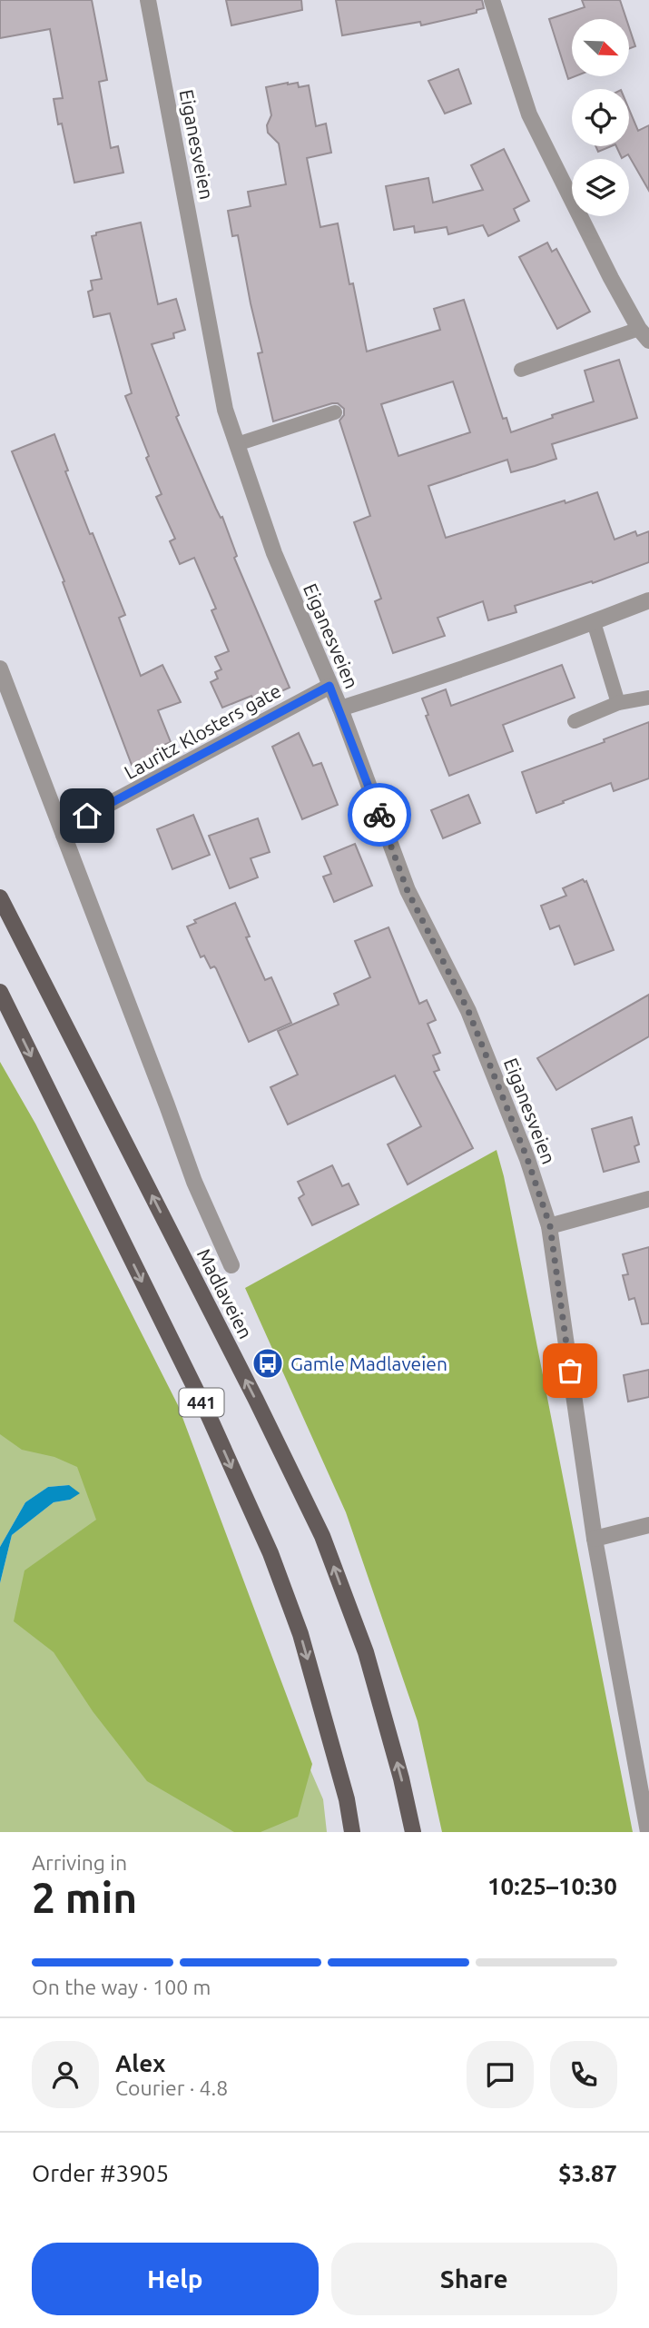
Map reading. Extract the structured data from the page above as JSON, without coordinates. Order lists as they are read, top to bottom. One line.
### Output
{"streets":{"main road":["Madlaveien","441"],"street":["Eiganesveien","Lauritz Klosters gate"]},"crossings":[["Eiganesveien","Lauritz Klosters gate"]],"places":{"bus stop":["Gamle Madlaveien"]},"north":"bottom right","page":{"heading":["2 min","Arriving in","10:25–10:30"],"panel":["Alex","Courier · 4.8","Order #3905","$3.87"],"bar":"On the way · 100 m","buttons":["Help","Share"]}}
